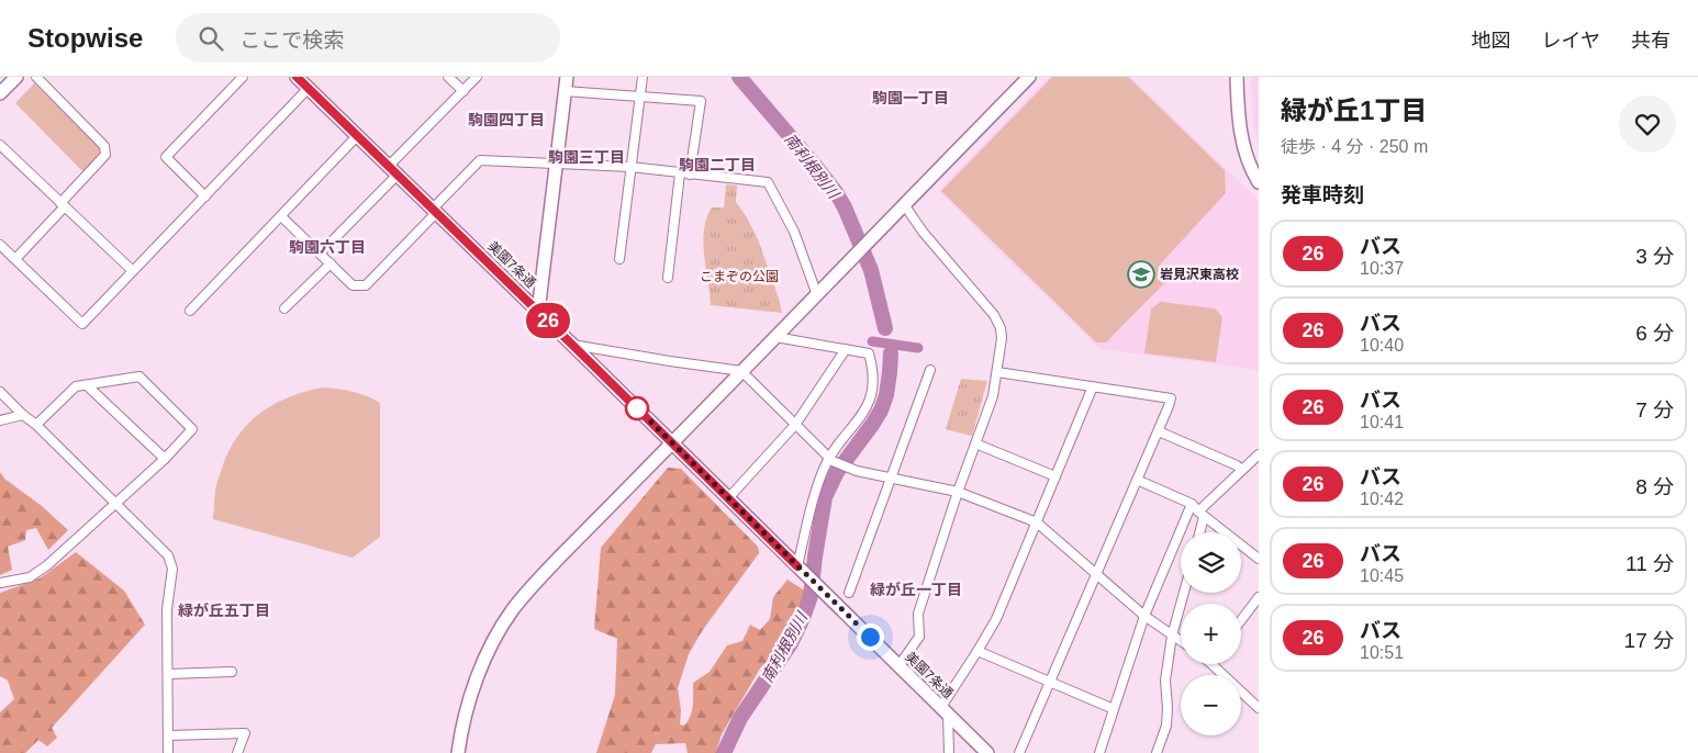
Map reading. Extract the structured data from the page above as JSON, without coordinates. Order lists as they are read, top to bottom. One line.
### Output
{"streets":{"street":["美園7条通"]},"districts":["駒園一丁目","駒園四丁目","駒園三丁目","駒園二丁目","駒園六丁目","緑が丘一丁目","緑が丘五丁目"],"water":["南利根別川"],"parks":["こまぞの公園"],"places":{"school or university":["岩見沢東高校"]},"lines":["bus line 26"],"page":{"header":"Stopwise","search":"ここで検索","nav":["地図","レイヤ","共有"],"on_map":"26","heading":[["緑が丘1丁目","徒歩 · 4 分 · 250 m"],"発車時刻"],"list":[{"mark":"26","name":"バス","note":"10:37","value":"3 分"},{"mark":"26","name":"バス","note":"10:40","value":"6 分"},{"mark":"26","name":"バス","note":"10:41","value":"7 分"},{"mark":"26","name":"バス","note":"10:42","value":"8 分"},{"mark":"26","name":"バス","note":"10:45","value":"11 分"},{"mark":"26","name":"バス","note":"10:51","value":"17 分"}],"map_buttons":["+","−"]}}
